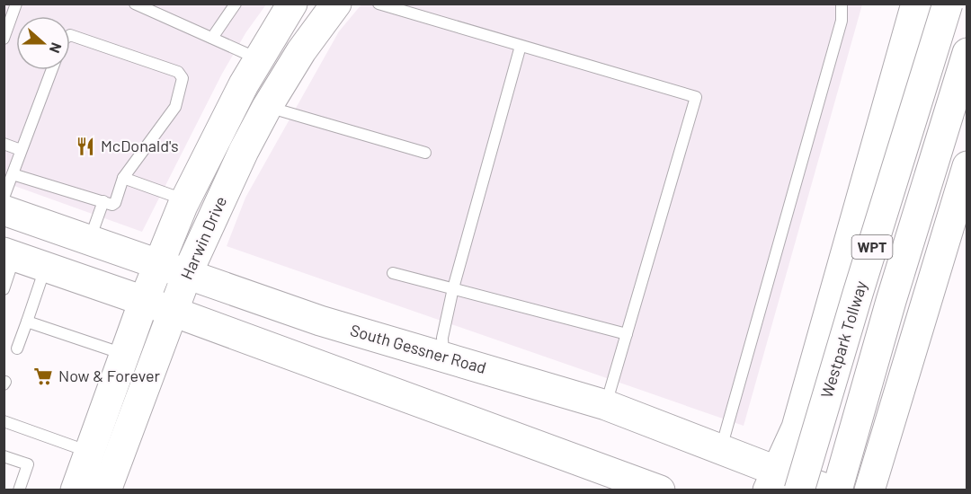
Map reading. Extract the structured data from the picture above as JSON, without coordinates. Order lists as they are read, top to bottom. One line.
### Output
{"streets":{"main road":["Harwin Drive","WPT","Westpark Tollway","South Gessner Road"]},"crossings":[["Harwin Drive","South Gessner Road"]],"places":{"restaurant":["McDonald's"],"supermarket":["Now & Forever"]},"north":"right"}
